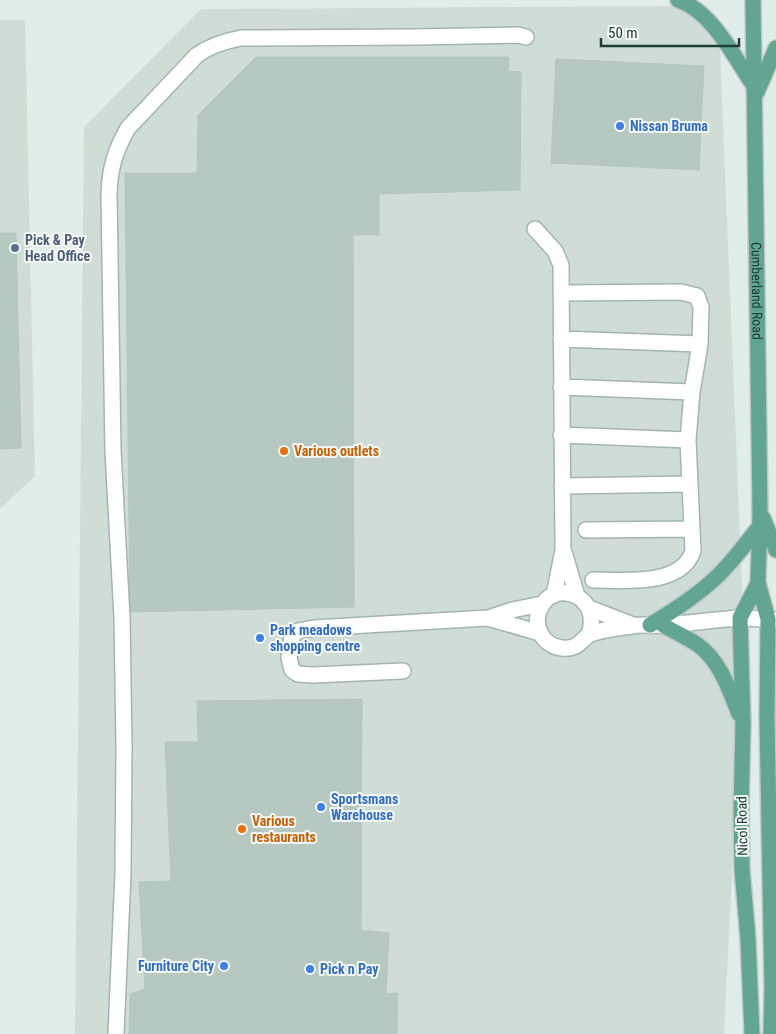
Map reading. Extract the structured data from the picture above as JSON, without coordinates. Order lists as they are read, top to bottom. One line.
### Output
{"streets":{"main road":["Cumberland Road","Nicol Road"]},"crossings":[["Cumberland Road","Nicol Road"]],"places":["Nissan Bruma","Pick & Pay Head Office","Various outlets","Park meadows shopping centre","Sportsmans Warehouse","Various restaurants","Furniture City","Pick n Pay"],"scale_bar":"50 m"}
